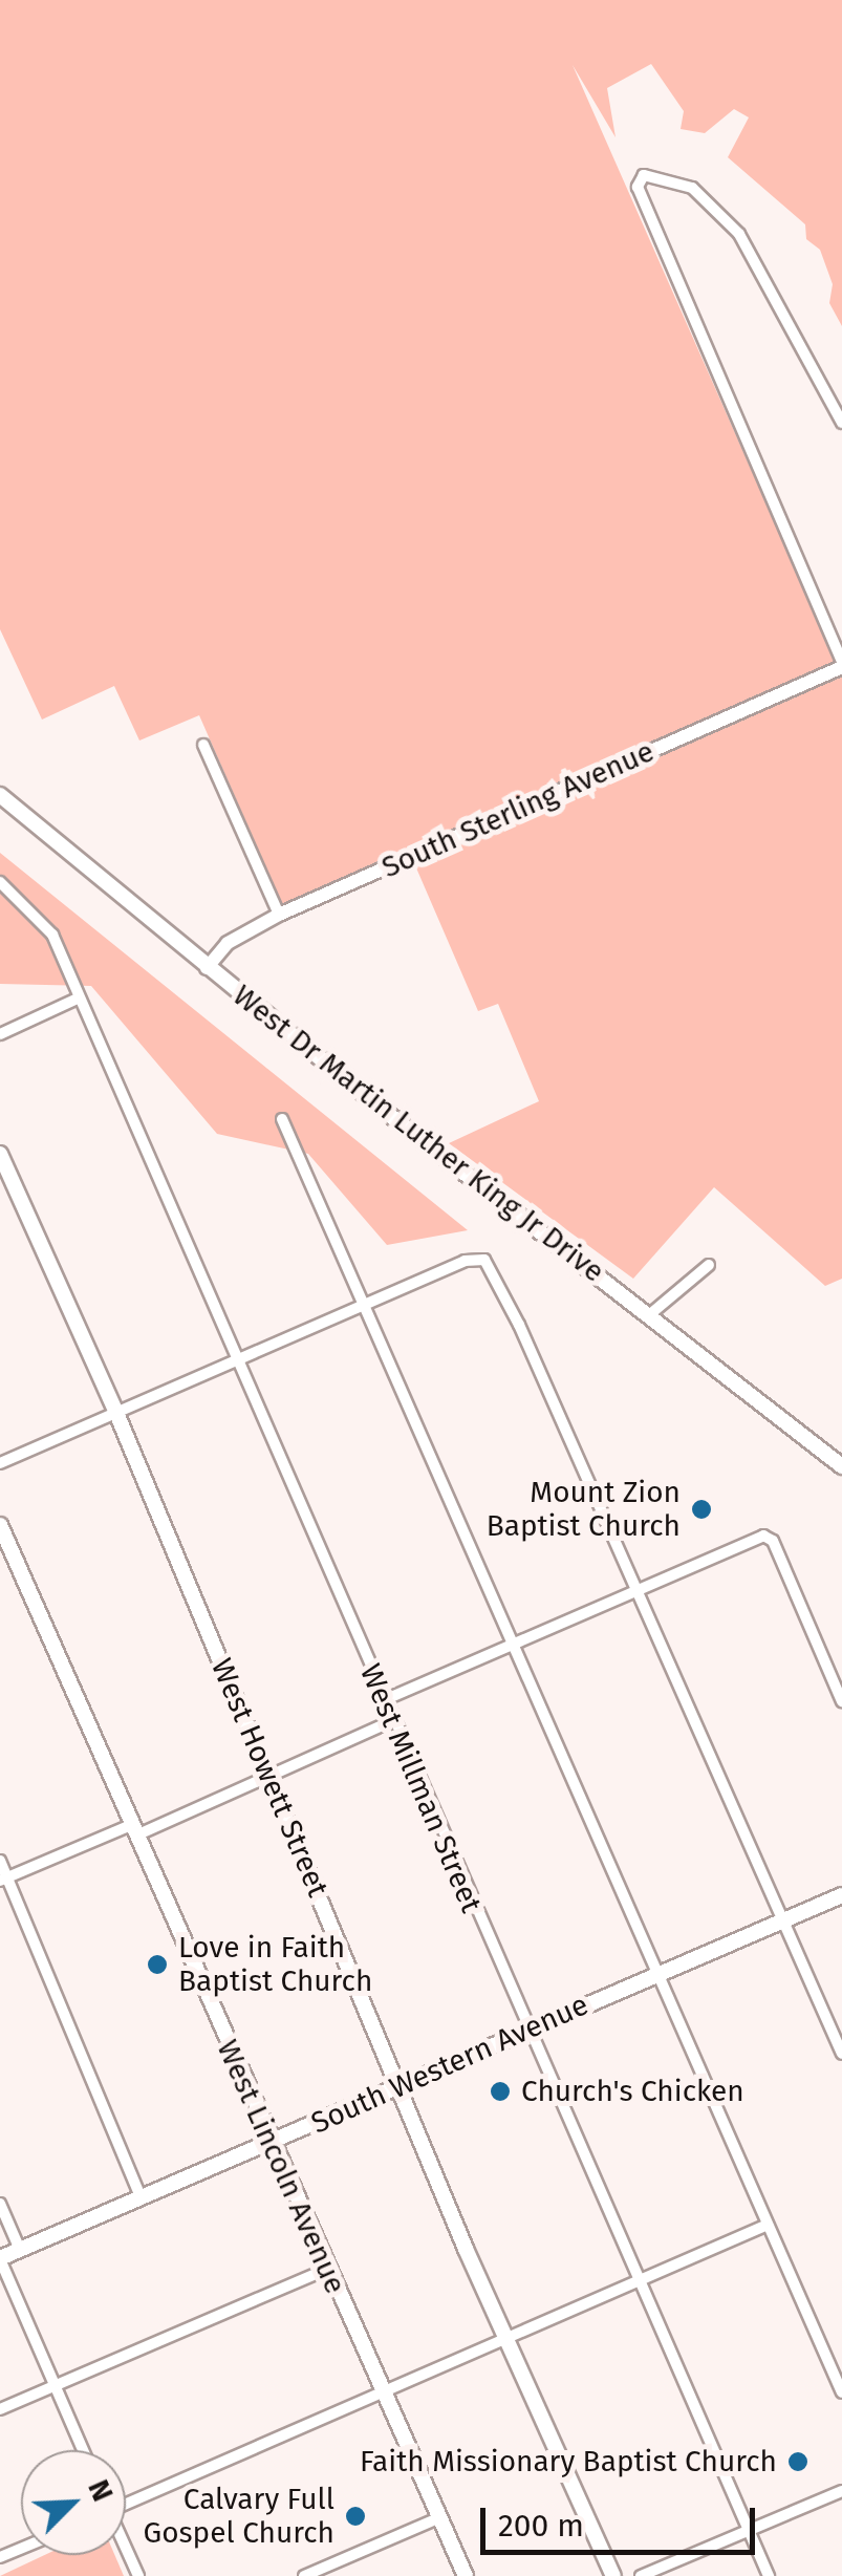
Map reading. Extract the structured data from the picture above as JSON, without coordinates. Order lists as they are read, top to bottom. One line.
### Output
{"streets":{"main road":["West Dr Martin Luther King Jr Drive","West Howett Street","South Western Avenue","West Lincoln Avenue"],"street":["South Sterling Avenue","West Millman Street"]},"crossings":[["South Sterling Avenue","West Dr Martin Luther King Jr Drive"],["West Howett Street","South Western Avenue"],["West Millman Street","South Western Avenue"],["South Western Avenue","West Lincoln Avenue"]],"places":["Mount Zion Baptist Church","Love in Faith Baptist Church","Church's Chicken","Faith Missionary Baptist Church","Calvary Full Gospel Church"],"scale_bar":"200 m","north":"top right"}
